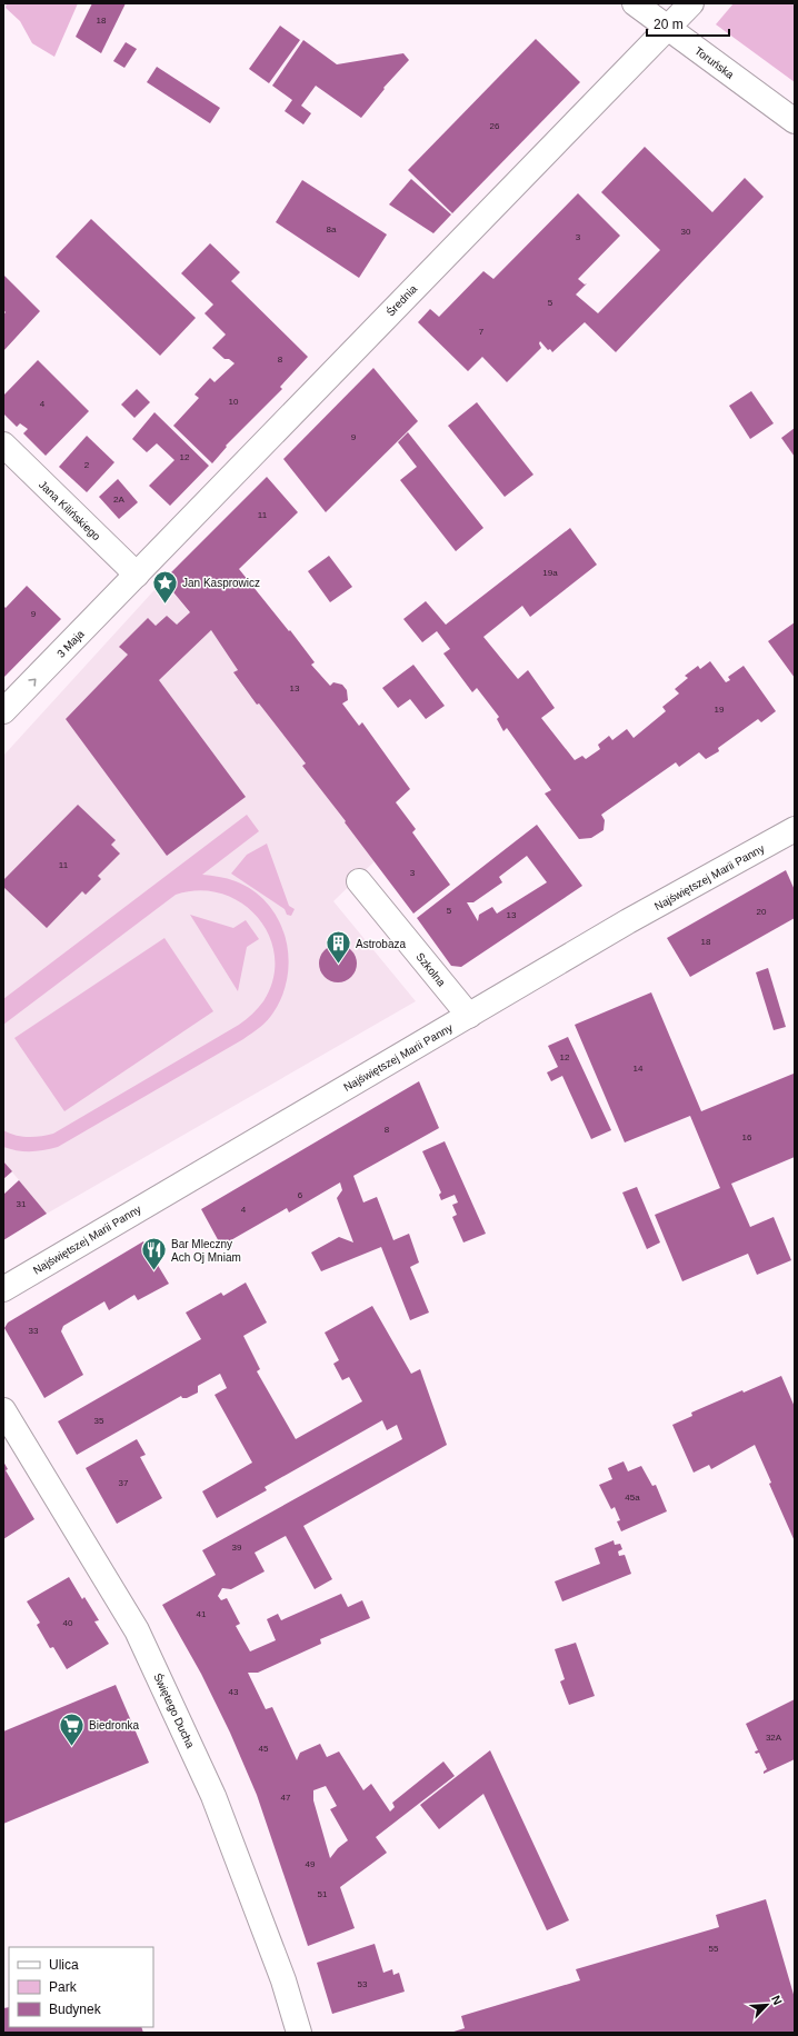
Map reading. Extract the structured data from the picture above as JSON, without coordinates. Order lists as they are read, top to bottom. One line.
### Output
{"streets":{"street":["Toruńska","Średnia","Jana Kilińskiego","3 Maja","Najświętszej Marii Panny","Szkolna","Świętego Ducha"]},"crossings":[["Toruńska","Średnia"],["Średnia","Jana Kilińskiego"],["Średnia","3 Maja"],["Jana Kilińskiego","3 Maja"],["Najświętszej Marii Panny","Szkolna"]],"one_way":["3 Maja"],"places":{"place":["Jan Kasprowicz"],"building":["Astrobaza"],"restaurant":["Bar Mleczny Ach Oj Mniam"],"supermarket":["Biedronka"]},"house_numbers":["18","26","8a","30","3","5","7","8","10","4","9","12","2","2A","11","19a","9","13","19","11","3","5","20","13","18","12","14","8","16","6","31","4","33","35","37","45a","39","41","40","43","32A","45","47","49","51","55","53"],"legend":["Ulica","Park","Budynek"],"scale_bar":"20 m","north":"top right"}
